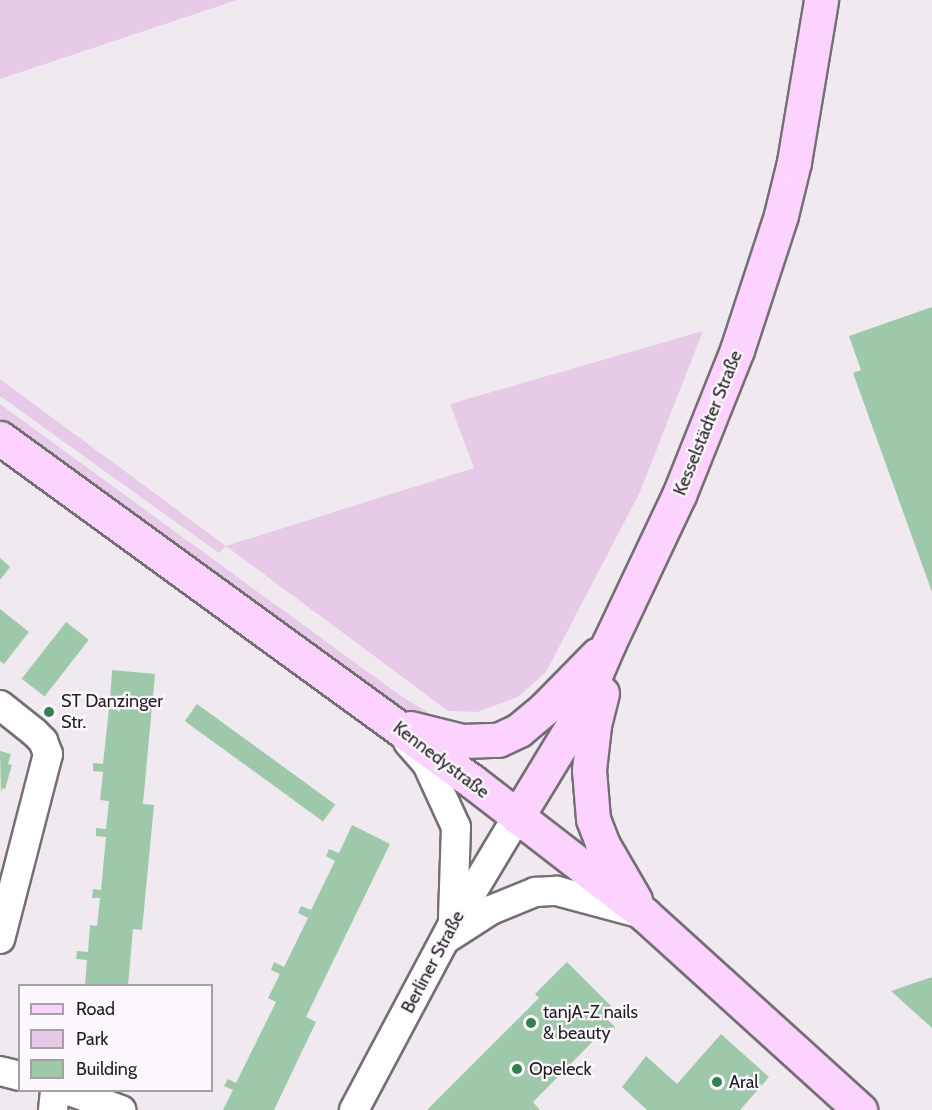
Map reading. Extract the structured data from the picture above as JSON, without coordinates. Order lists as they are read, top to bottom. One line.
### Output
{"streets":{"main road":["Kesselstädter Straße","Kennedystraße"],"street":["Berliner Straße"]},"crossings":[["Kesselstädter Straße","Kennedystraße"],["Kesselstädter Straße","Berliner Straße"],["Kennedystraße","Berliner Straße"]],"places":["ST Danzinger Str.","tanjA-Z nails & beauty","Opeleck","Aral"],"legend":["Road","Park","Building"]}
